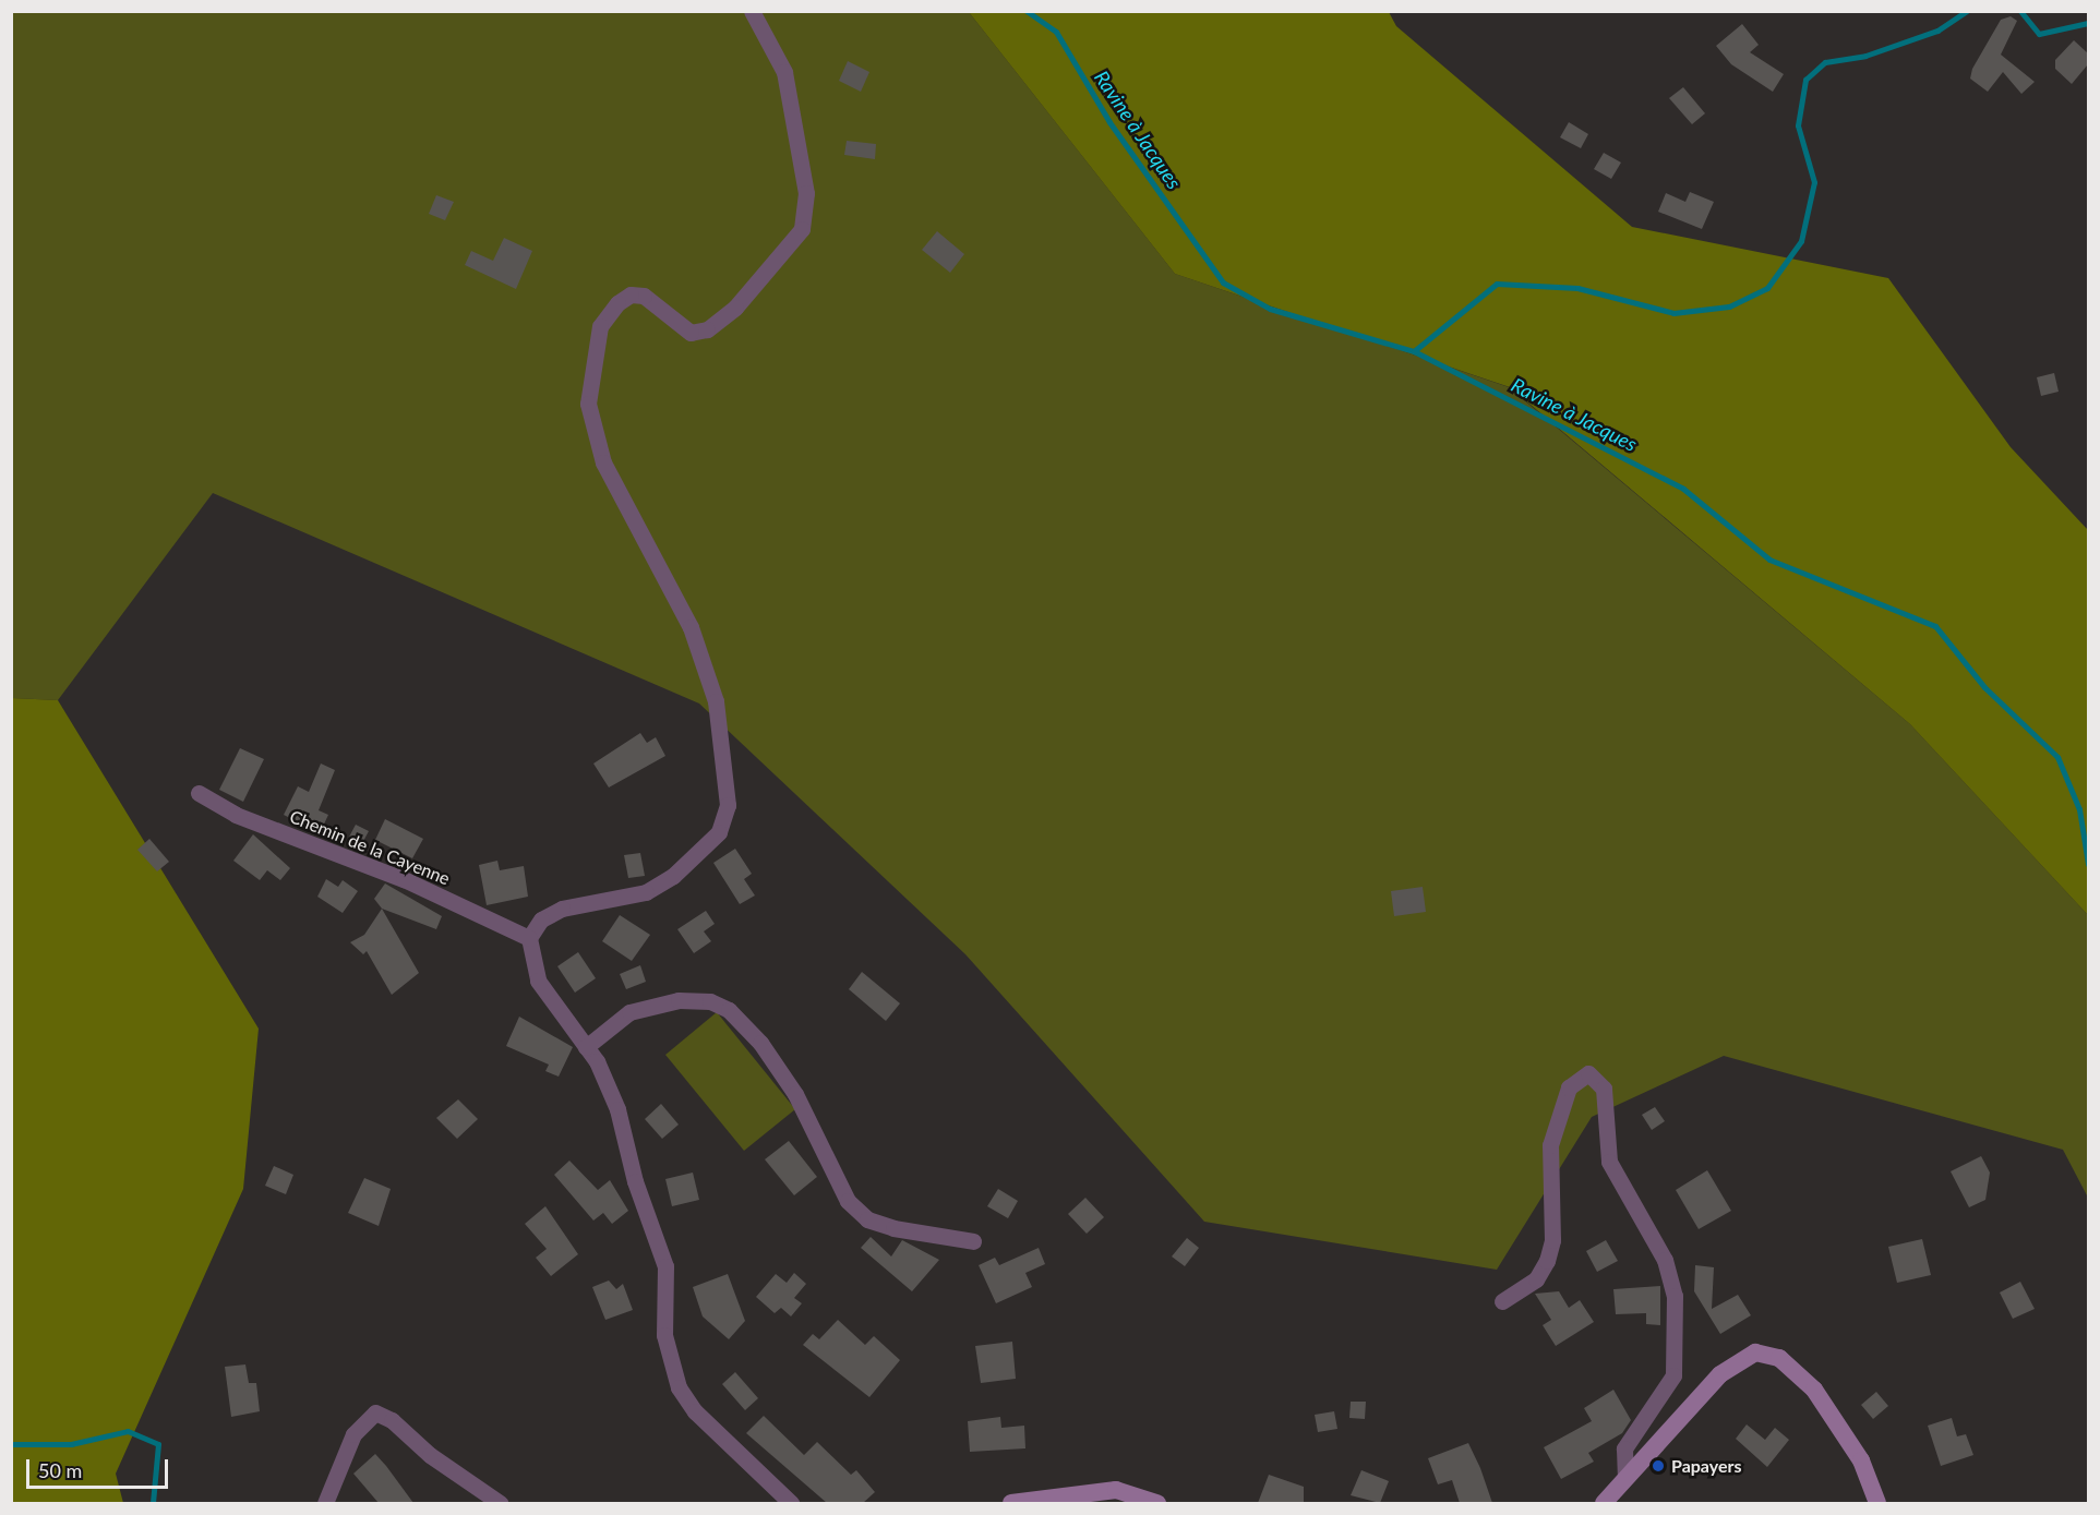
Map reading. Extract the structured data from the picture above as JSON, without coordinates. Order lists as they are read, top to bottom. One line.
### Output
{"streets":{"street":["Chemin de la Cayenne"]},"water":["Ravine à Jacques"],"places":["Papayers"],"scale_bar":"50 m"}
